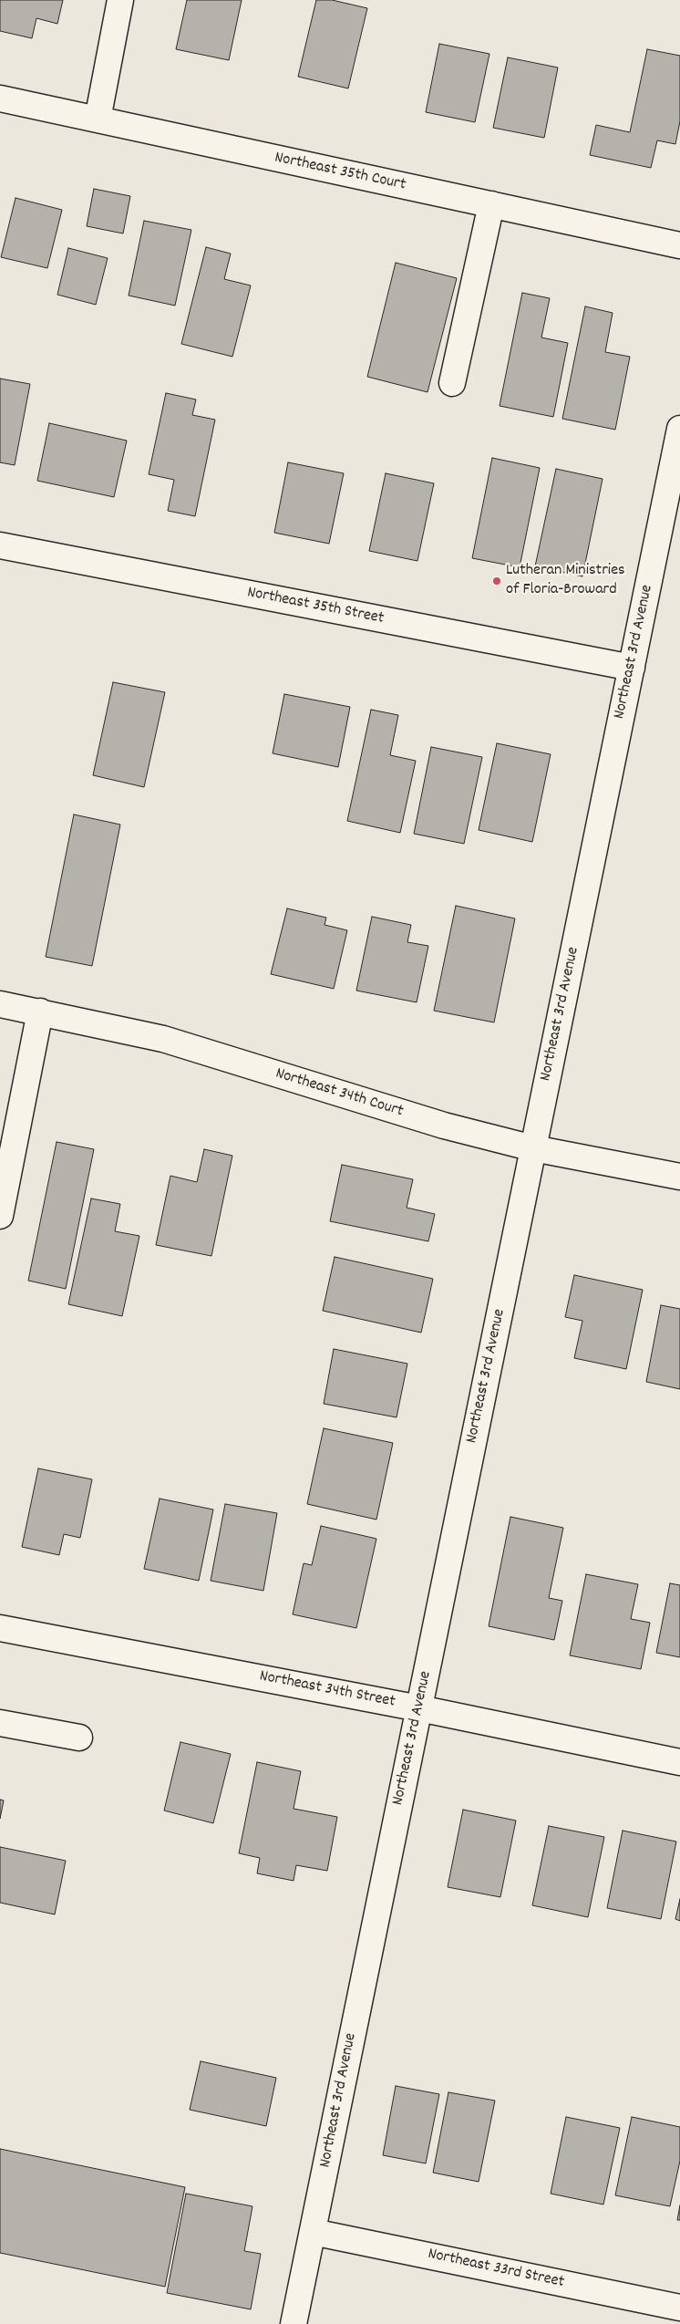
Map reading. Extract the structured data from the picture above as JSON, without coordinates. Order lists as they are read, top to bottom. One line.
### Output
{"streets":{"street":["Northeast 35th Court","Northeast 35th Street","Northeast 3rd Avenue","Northeast 34th Court","Northeast 34th Street","Northeast 33rd Street"]},"crossings":[["Northeast 35th Street","Northeast 3rd Avenue"],["Northeast 3rd Avenue","Northeast 34th Court"],["Northeast 3rd Avenue","Northeast 34th Street"],["Northeast 3rd Avenue","Northeast 33rd Street"]],"places":["Lutheran Ministries of Floria-Broward"]}
